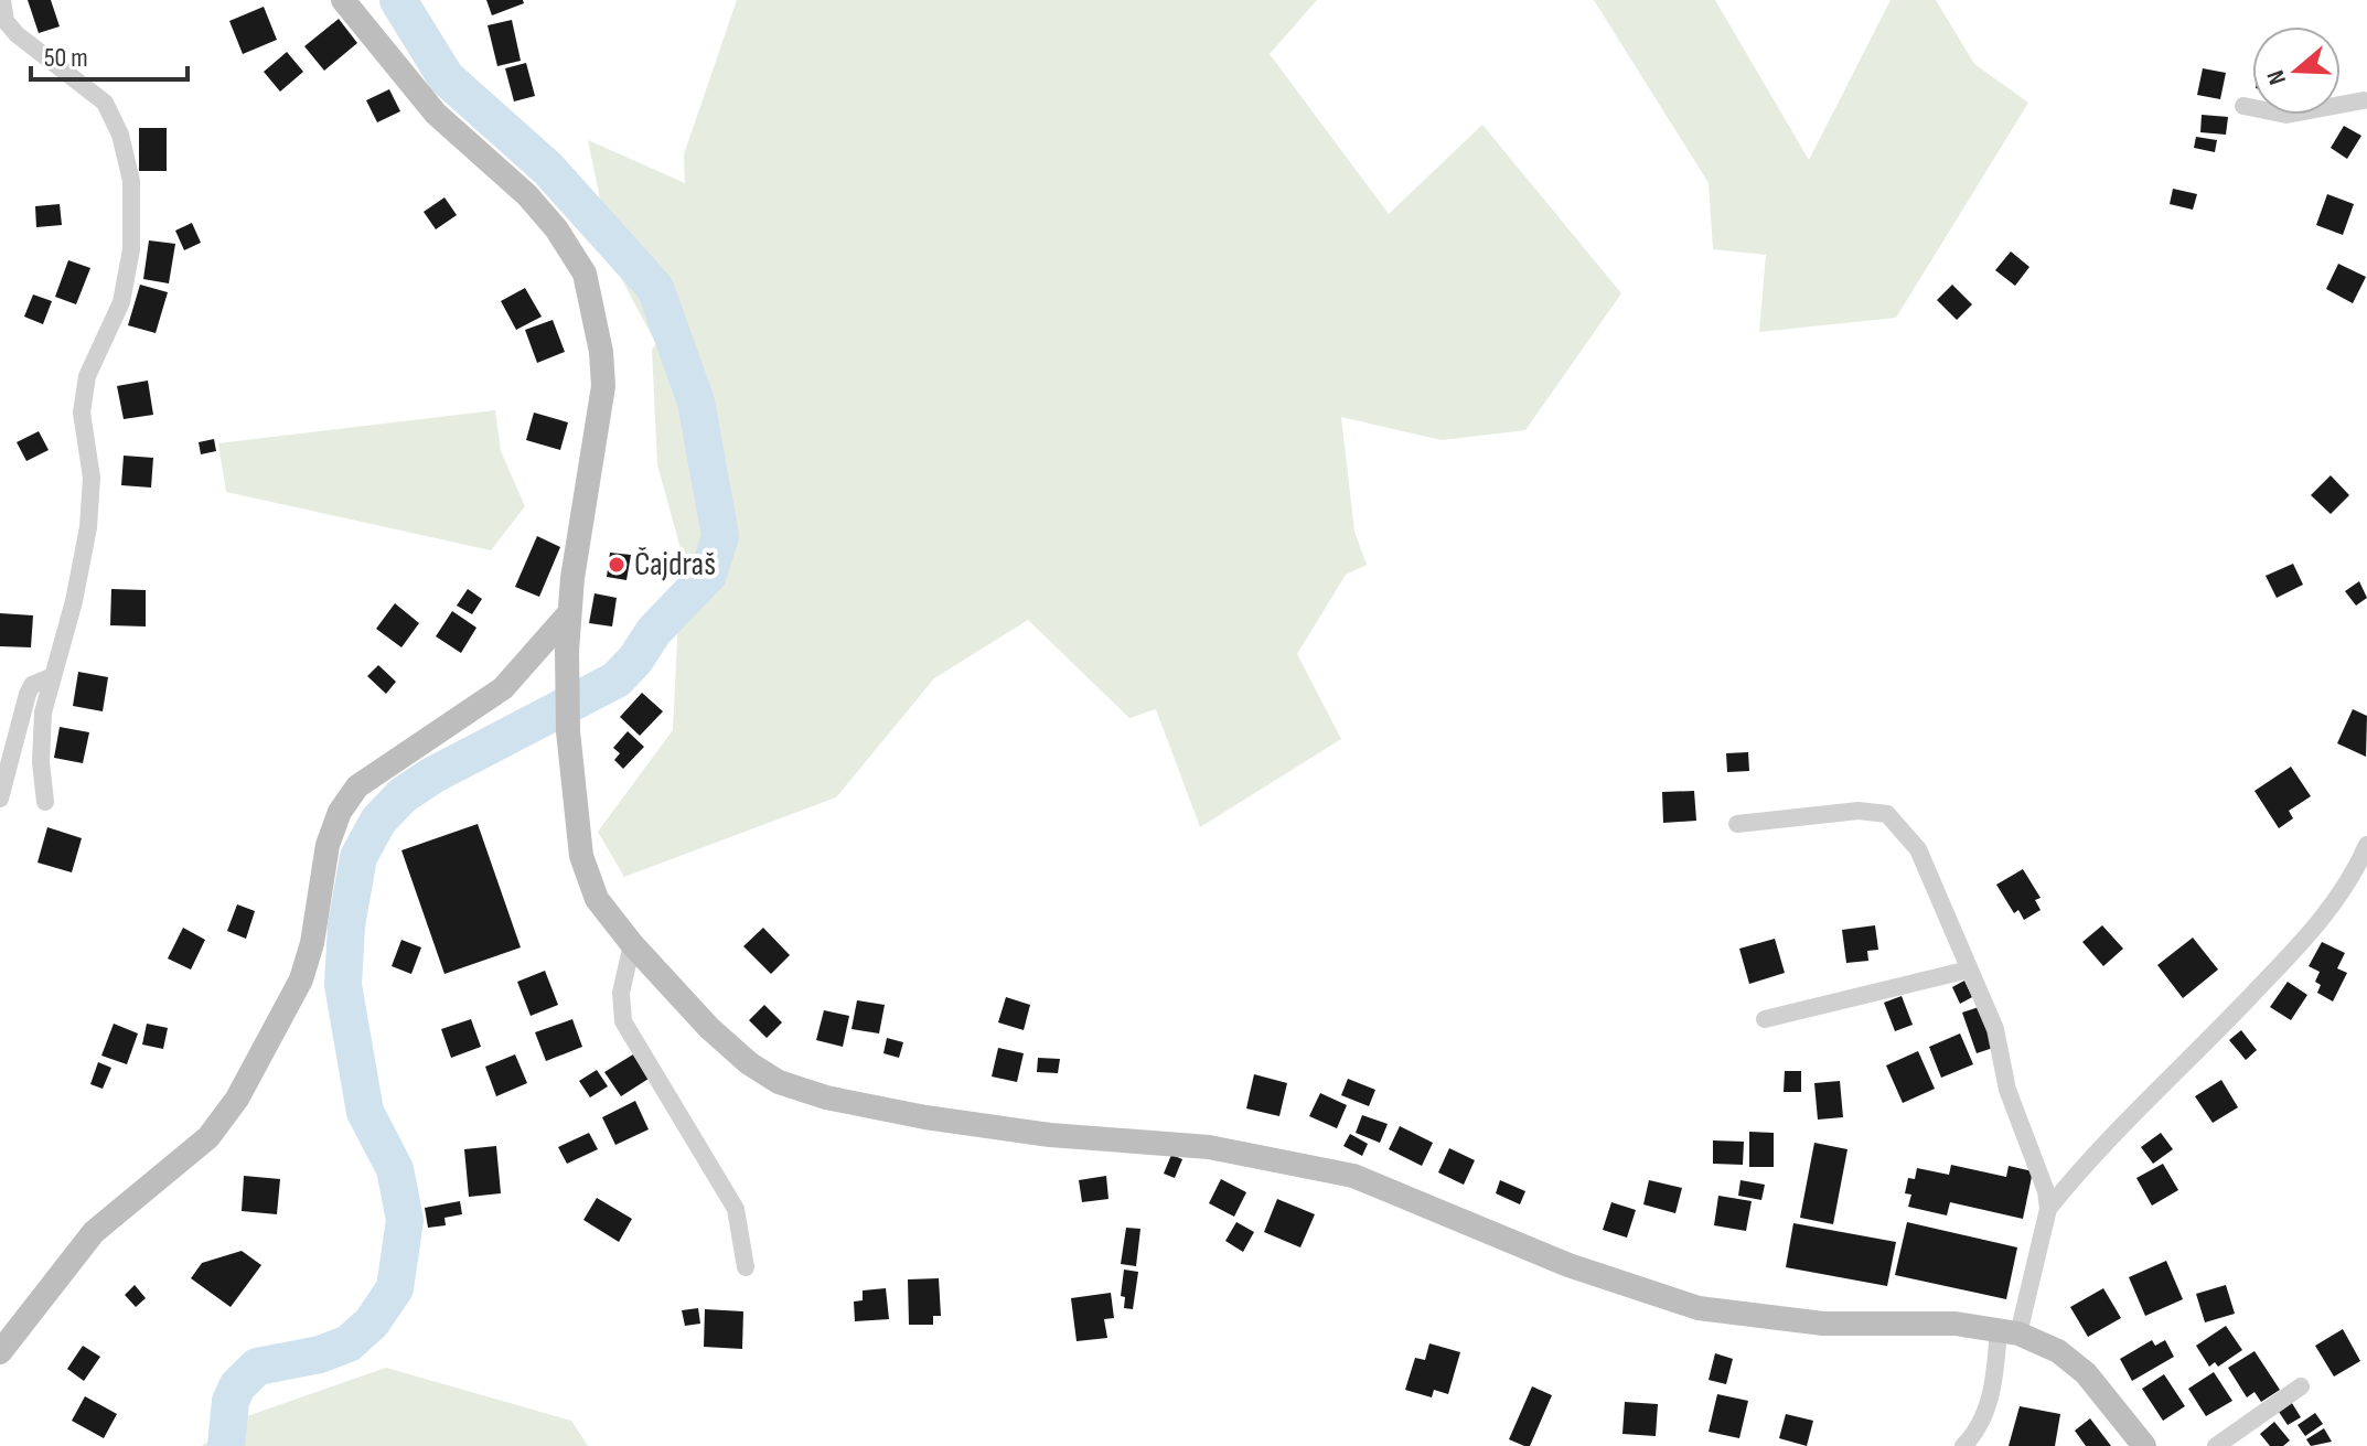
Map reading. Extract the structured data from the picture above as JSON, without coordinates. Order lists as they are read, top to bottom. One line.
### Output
{"places":["Čajdraš"],"scale_bar":"50 m","north":"left"}
